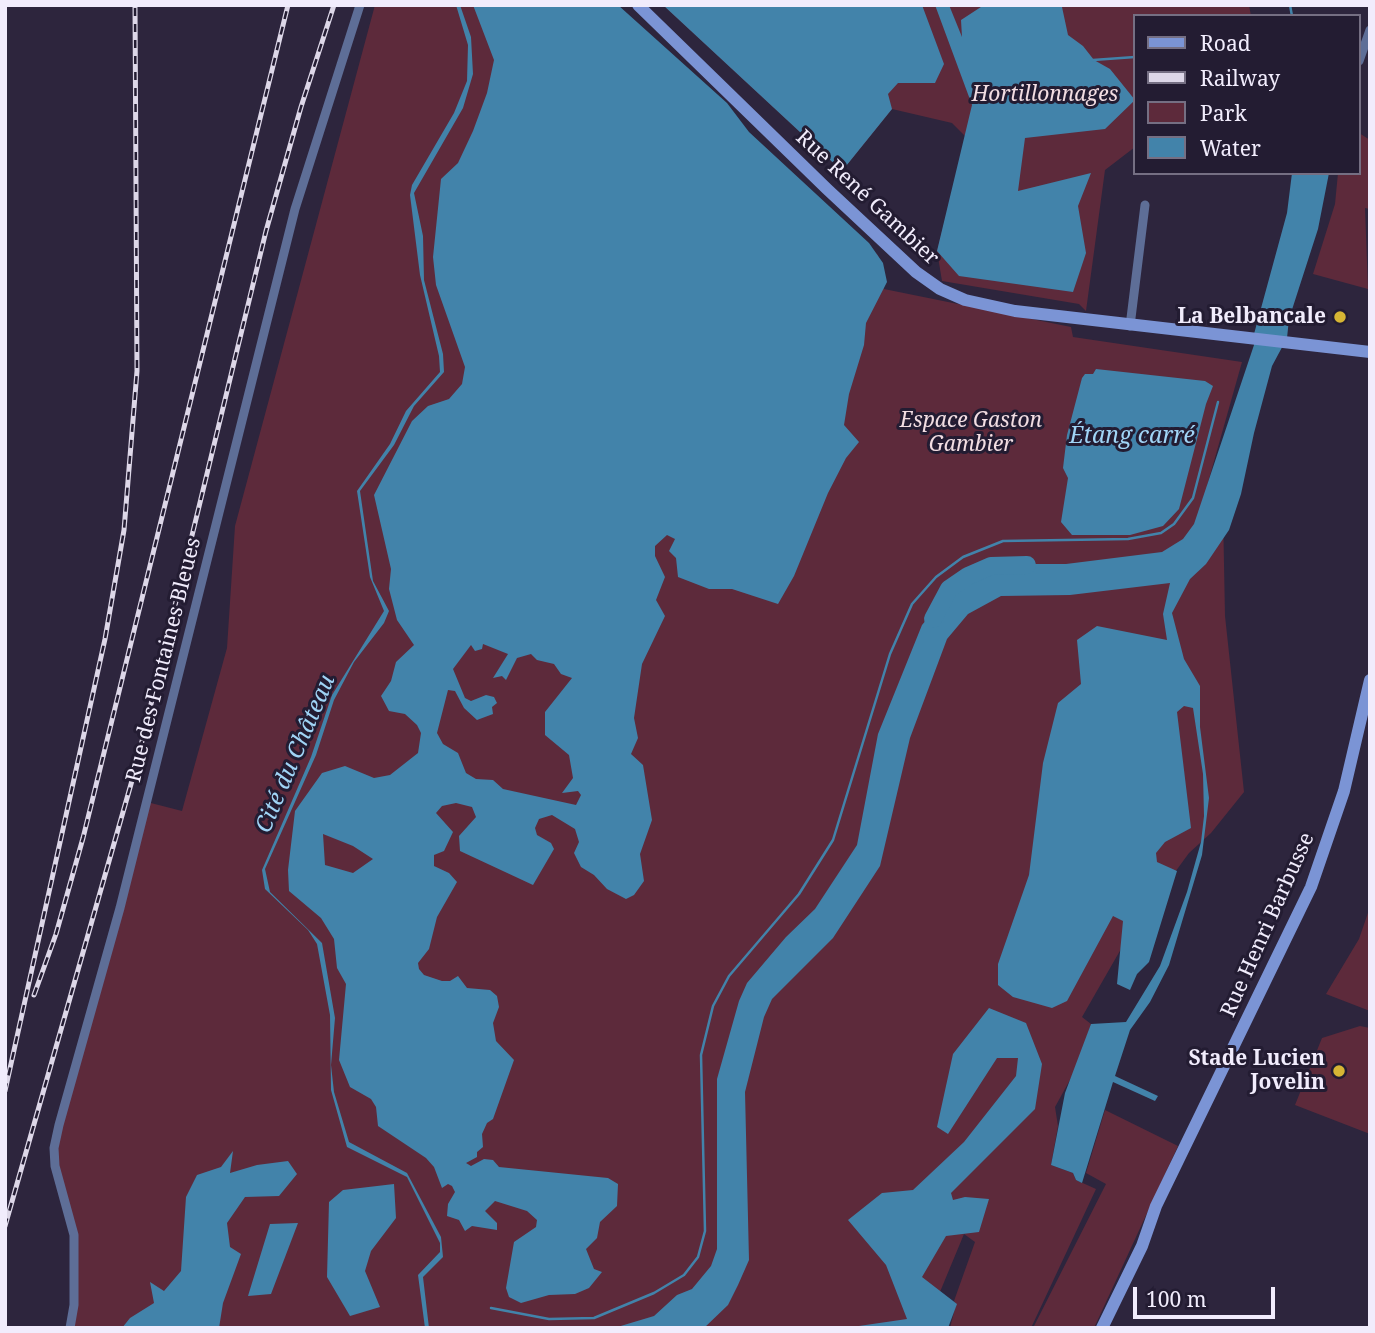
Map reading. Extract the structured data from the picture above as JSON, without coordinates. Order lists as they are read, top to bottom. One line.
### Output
{"streets":{"street":["Rue René Gambier","Rue des Fontaines Bleues","Rue Henri Barbusse"]},"water":["Étang carré","Cité du Château"],"parks":["Hortillonnages","Espace Gaston Gambier"],"places":["La Belbancale","Stade Lucien Jovelin"],"legend":["Road","Railway","Park","Water"],"scale_bar":"100 m"}
